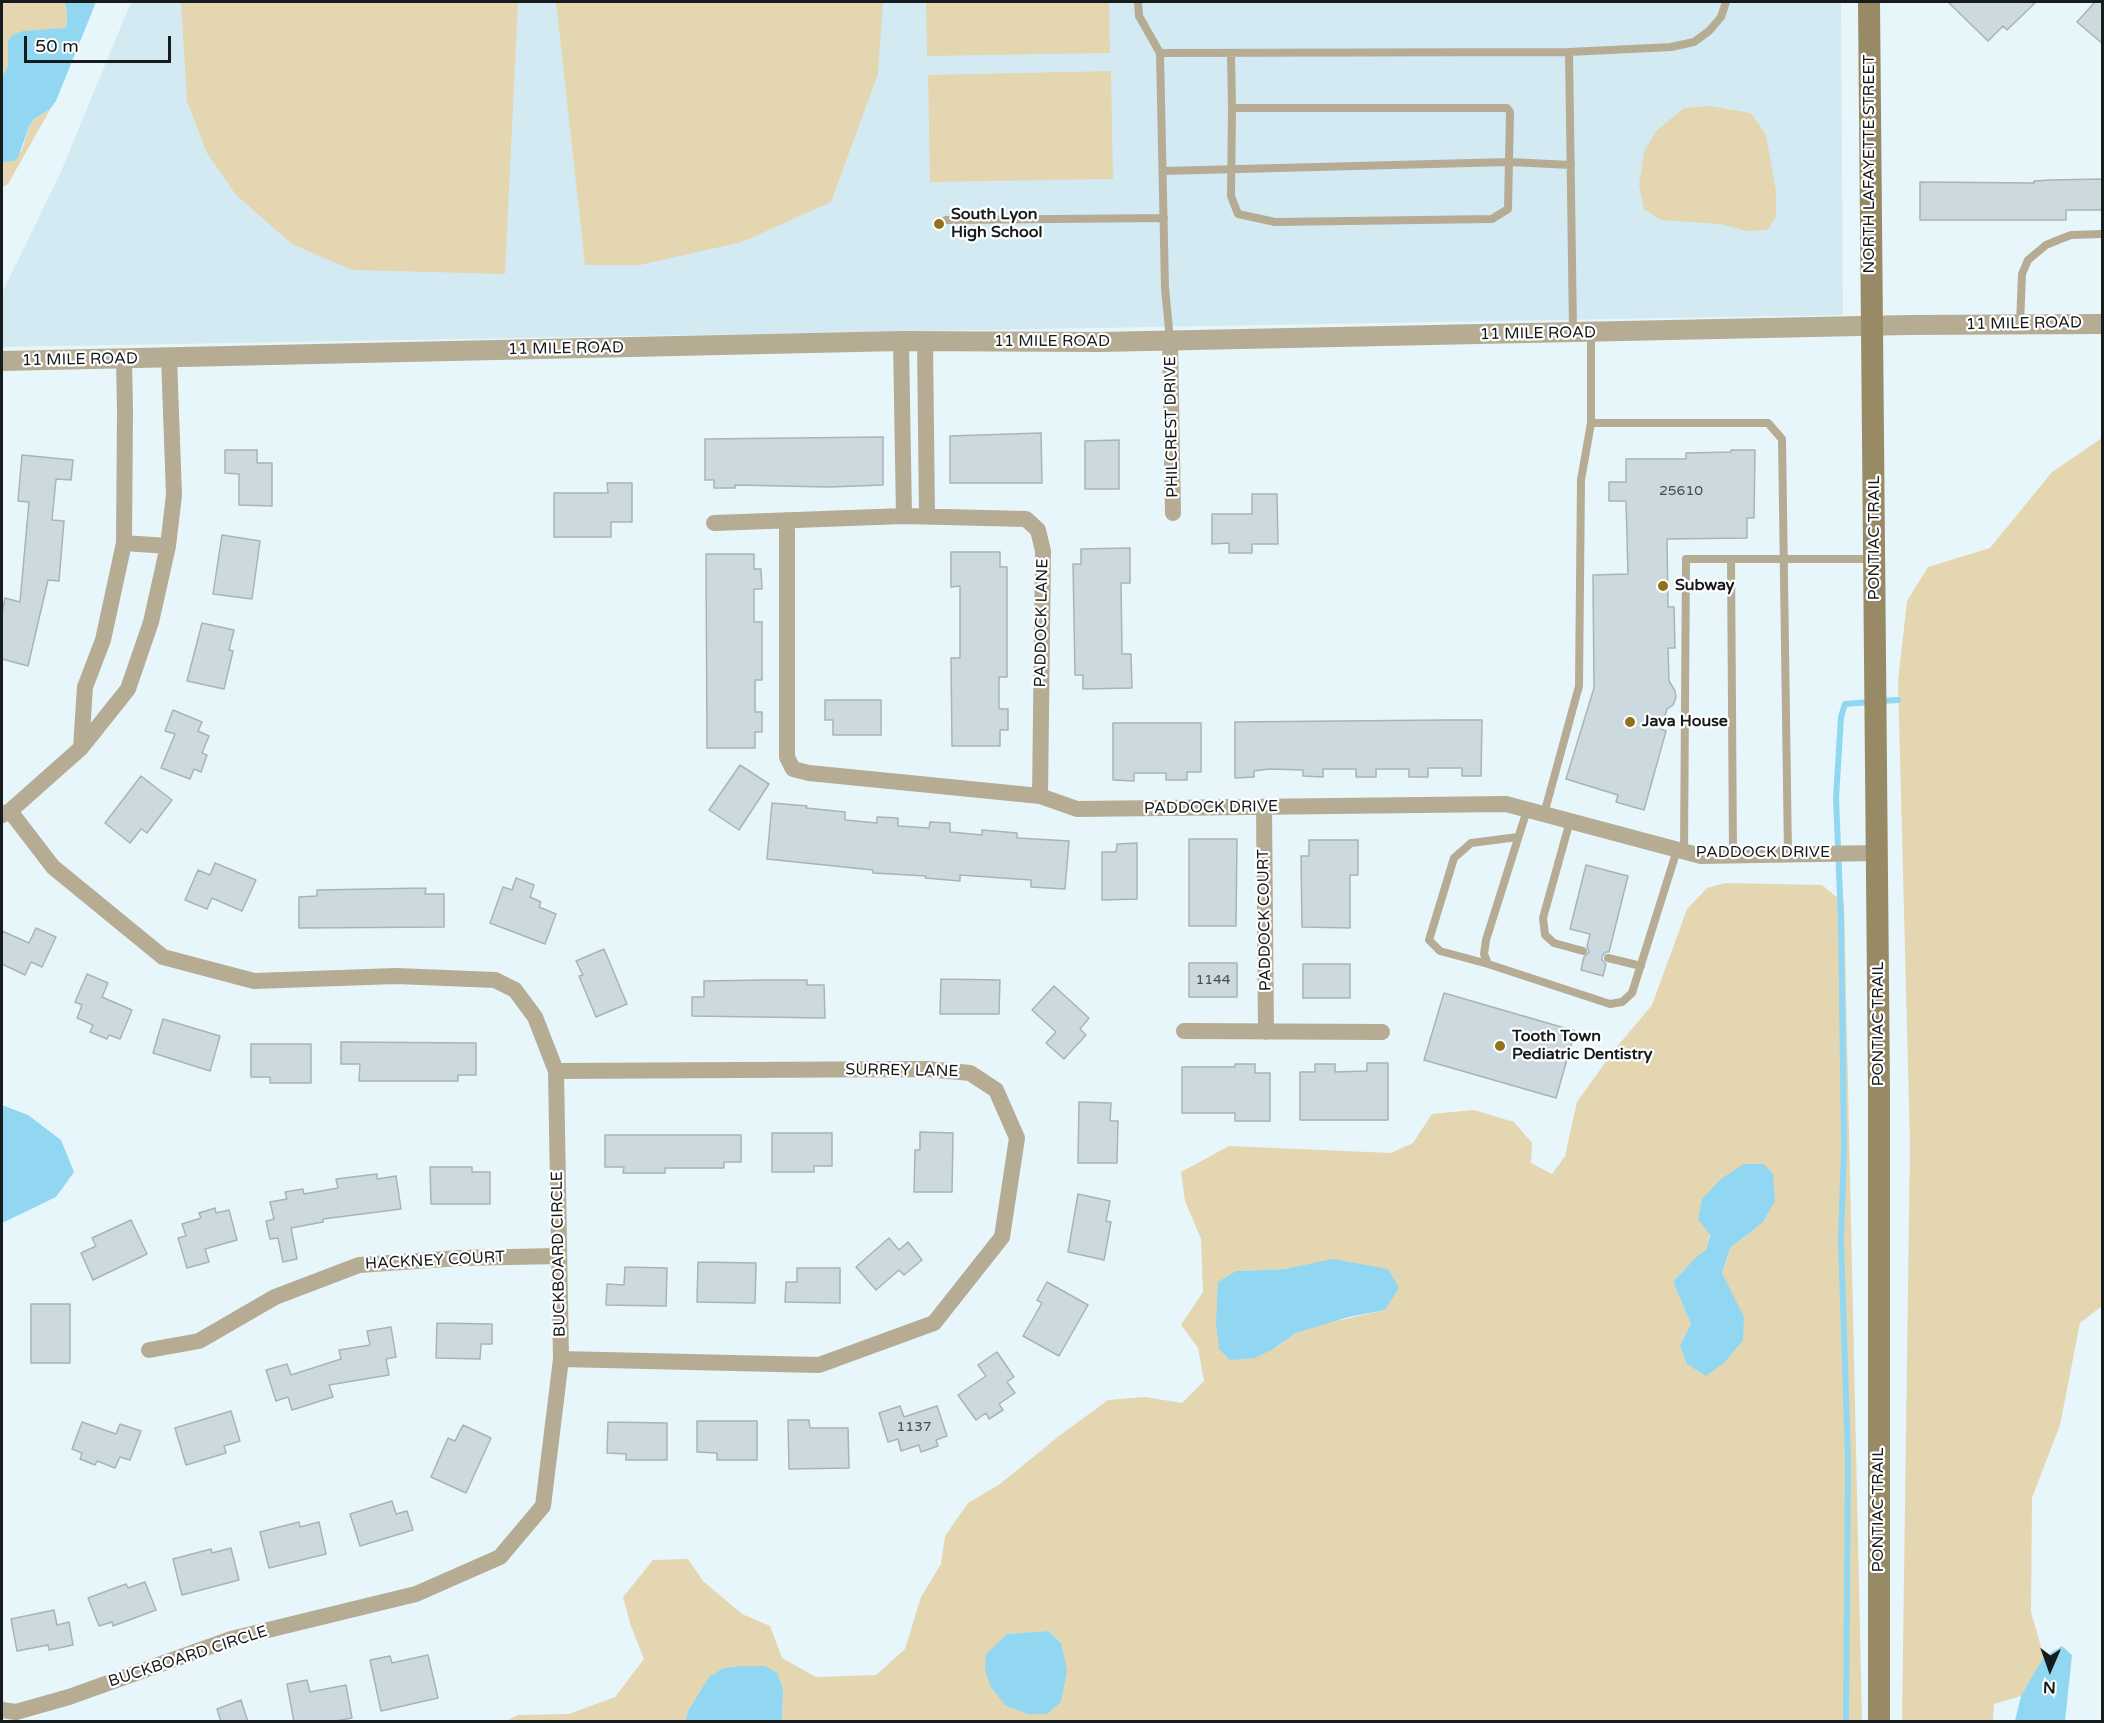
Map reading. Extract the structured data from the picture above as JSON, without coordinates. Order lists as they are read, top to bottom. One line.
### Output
{"streets":{"main road":["NORTH LAFAYETTE STREET","PONTIAC TRAIL"],"street":["11 MILE ROAD","PHILCREST DRIVE","PADDOCK LANE","PADDOCK DRIVE","PADDOCK COURT","SURREY LANE","BUCKBOARD CIRCLE","HACKNEY COURT"]},"crossings":[["NORTH LAFAYETTE STREET","11 MILE ROAD"],["NORTH LAFAYETTE STREET","PONTIAC TRAIL"],["11 MILE ROAD","PHILCREST DRIVE"],["11 MILE ROAD","PONTIAC TRAIL"],["PONTIAC TRAIL","PADDOCK DRIVE"],["PADDOCK LANE","PADDOCK DRIVE"],["PADDOCK DRIVE","PADDOCK COURT"],["SURREY LANE","BUCKBOARD CIRCLE"],["BUCKBOARD CIRCLE","HACKNEY COURT"]],"places":["South Lyon High School","Subway","Java House","Tooth Town Pediatric Dentistry"],"house_numbers":["25610","1144","1137"],"scale_bar":"50 m","north":"bottom"}
